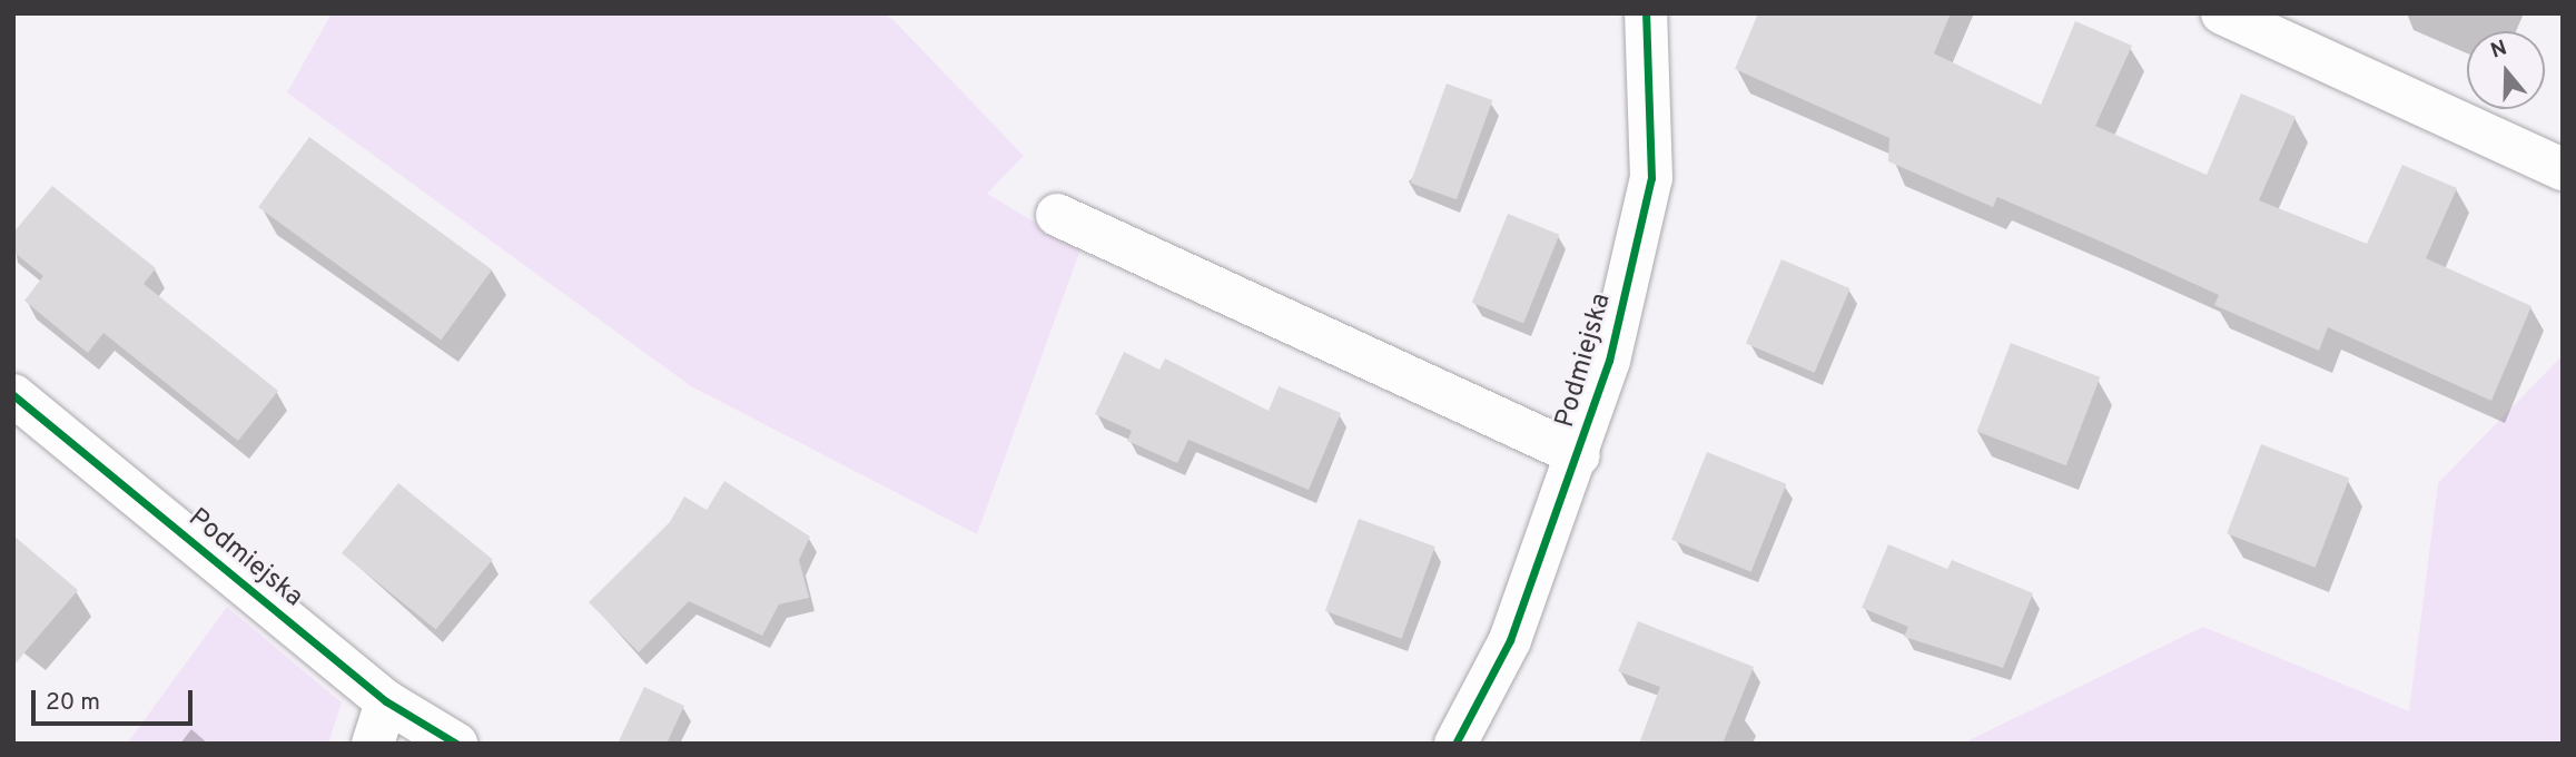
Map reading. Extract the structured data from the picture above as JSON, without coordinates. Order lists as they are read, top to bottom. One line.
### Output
{"streets":{"street":["Podmiejska"]},"scale_bar":"20 m","north":"top"}
